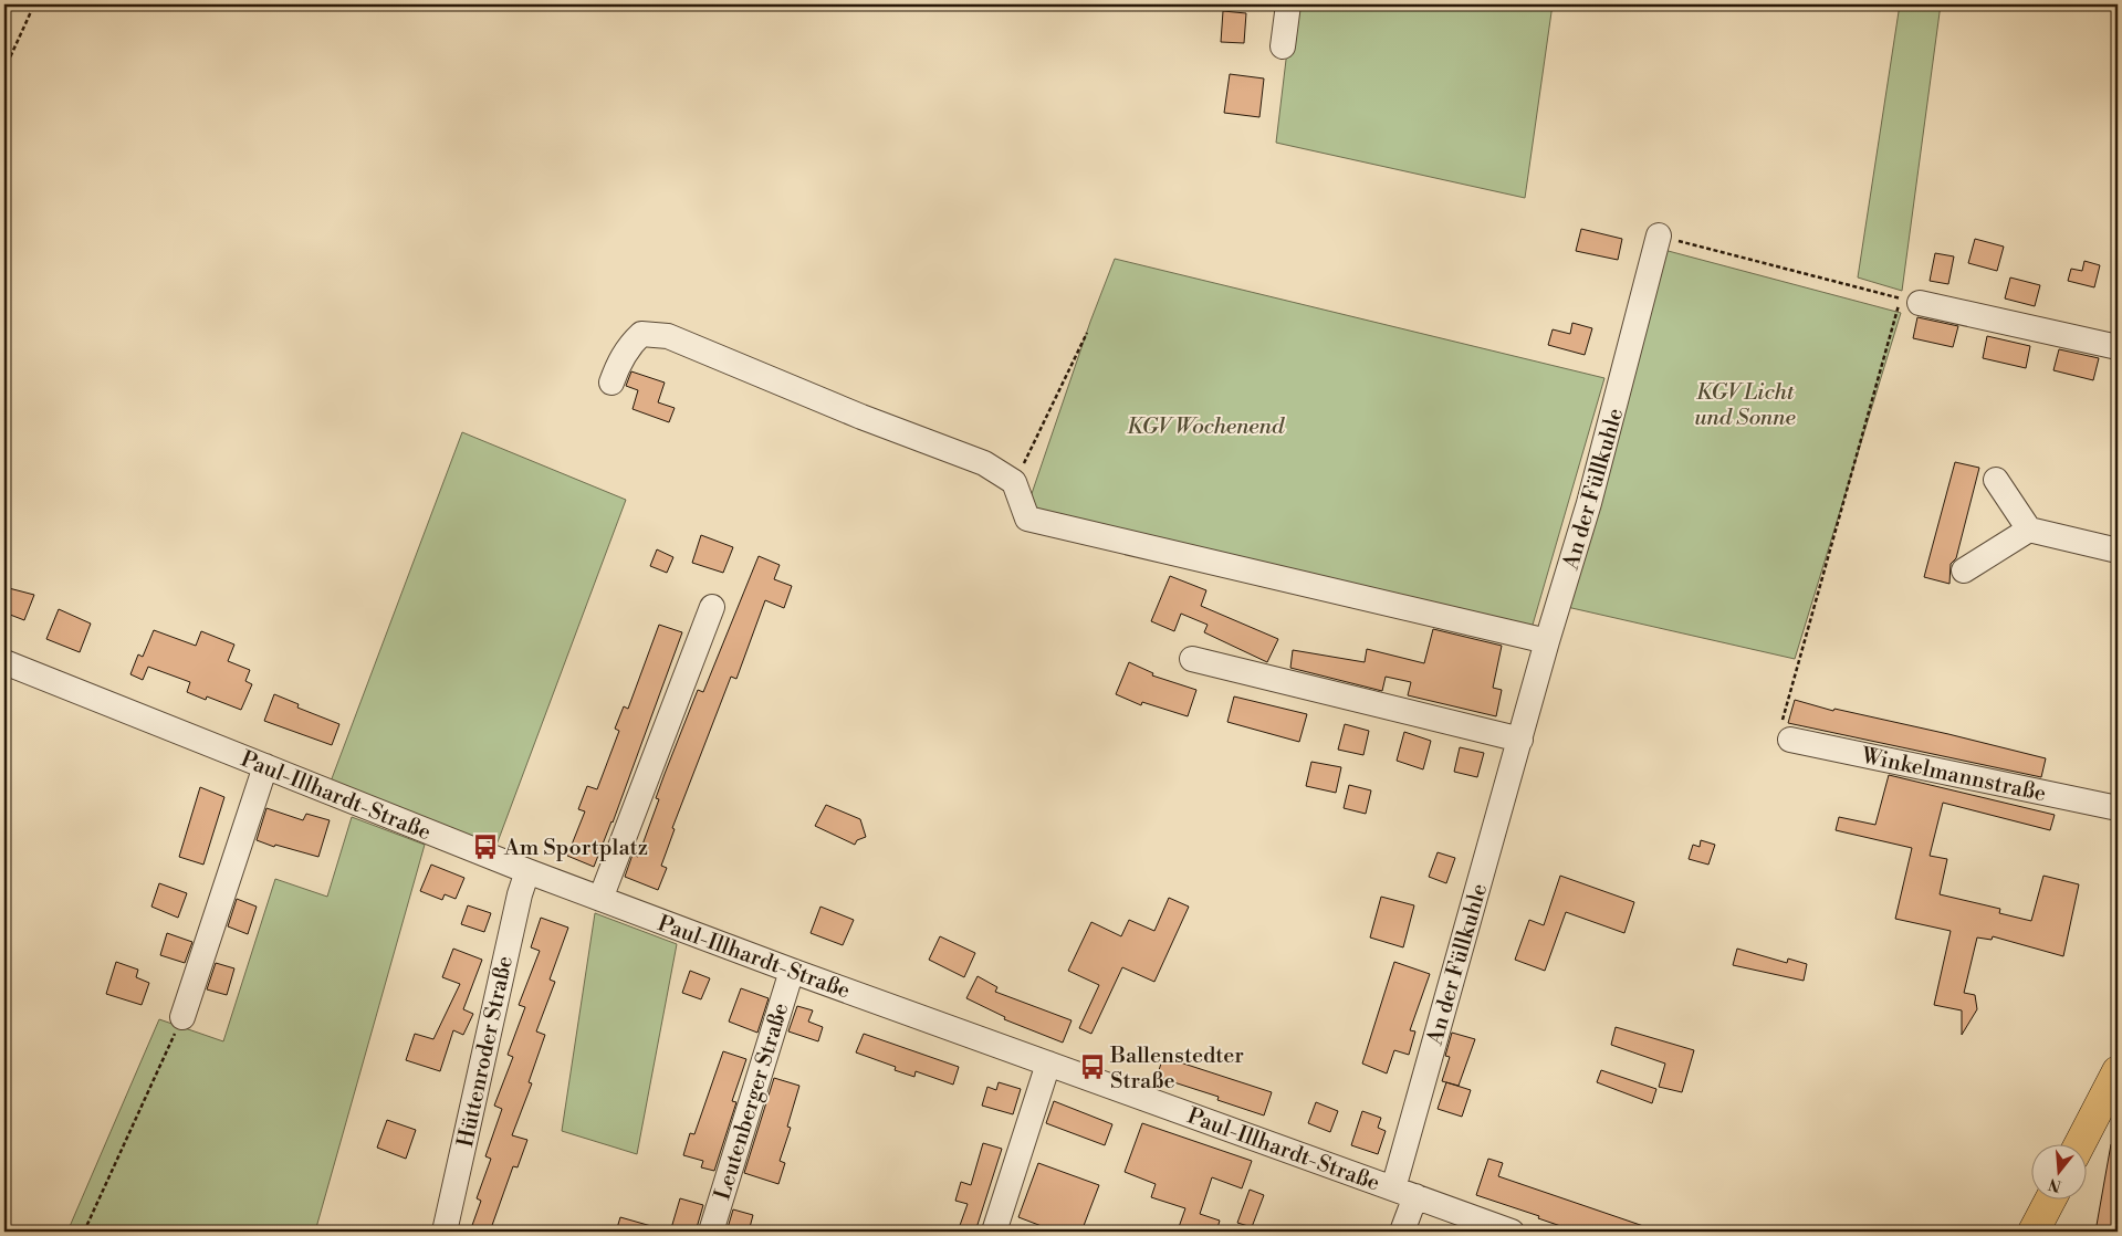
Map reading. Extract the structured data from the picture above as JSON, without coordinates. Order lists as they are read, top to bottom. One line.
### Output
{"streets":{"street":["An der Füllkuhle","Winkelmannstraße","Paul-Illhardt-Straße","Hüttenroder Straße","Leutenberger Straße"]},"crossings":[["An der Füllkuhle","Paul-Illhardt-Straße"],["Paul-Illhardt-Straße","Hüttenroder Straße"],["Paul-Illhardt-Straße","Leutenberger Straße"]],"parks":["KGV Licht und Sonne","KGV Wochenend"],"places":{"bus stop":["Am Sportplatz","Ballenstedter Straße"]},"north":"bottom"}
